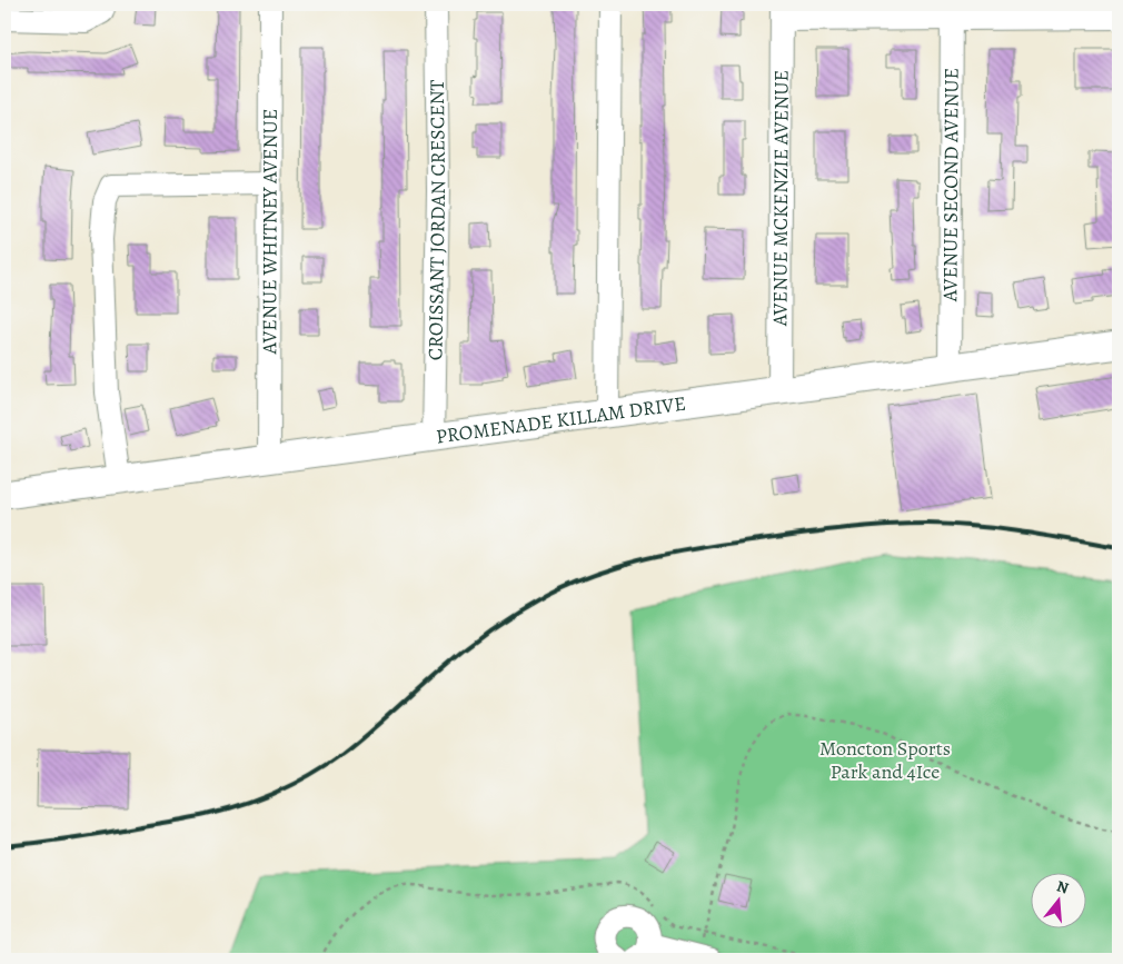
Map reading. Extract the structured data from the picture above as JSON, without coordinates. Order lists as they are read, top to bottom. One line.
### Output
{"streets":{"main road":["PROMENADE KILLAM DRIVE"],"street":["AVENUE SECOND AVENUE","AVENUE MCKENZIE AVENUE","CROISSANT JORDAN CRESCENT","AVENUE WHITNEY AVENUE"]},"crossings":[["AVENUE SECOND AVENUE","PROMENADE KILLAM DRIVE"],["AVENUE MCKENZIE AVENUE","PROMENADE KILLAM DRIVE"],["CROISSANT JORDAN CRESCENT","PROMENADE KILLAM DRIVE"],["AVENUE WHITNEY AVENUE","PROMENADE KILLAM DRIVE"]],"parks":["Moncton Sports Park and 4Ice"],"north":"top"}
